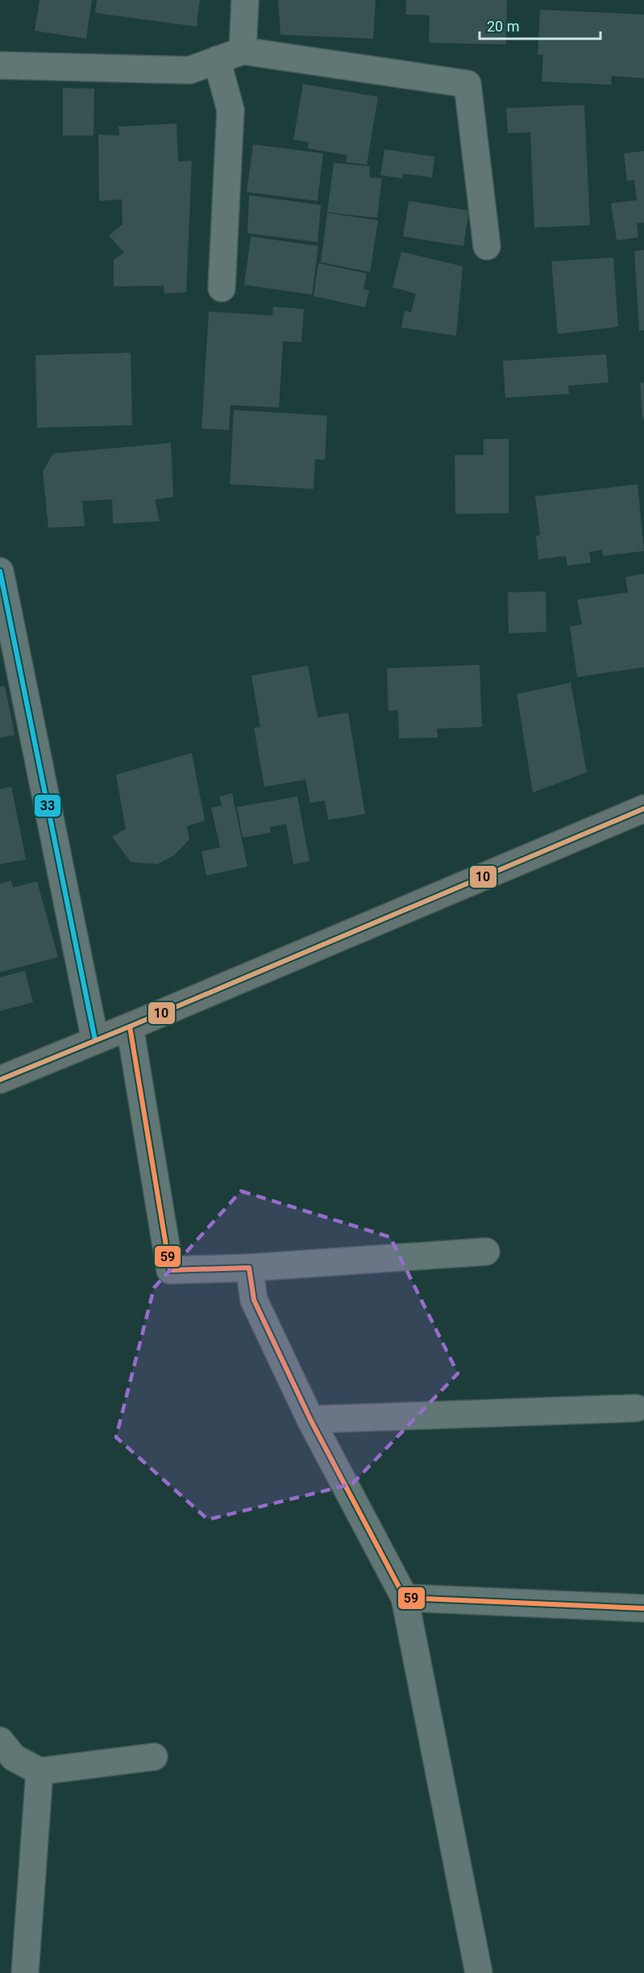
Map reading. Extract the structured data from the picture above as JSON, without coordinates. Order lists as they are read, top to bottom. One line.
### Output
{"lines":["transit line 33","transit line 10","transit line 59"],"scale_bar":"20 m"}
